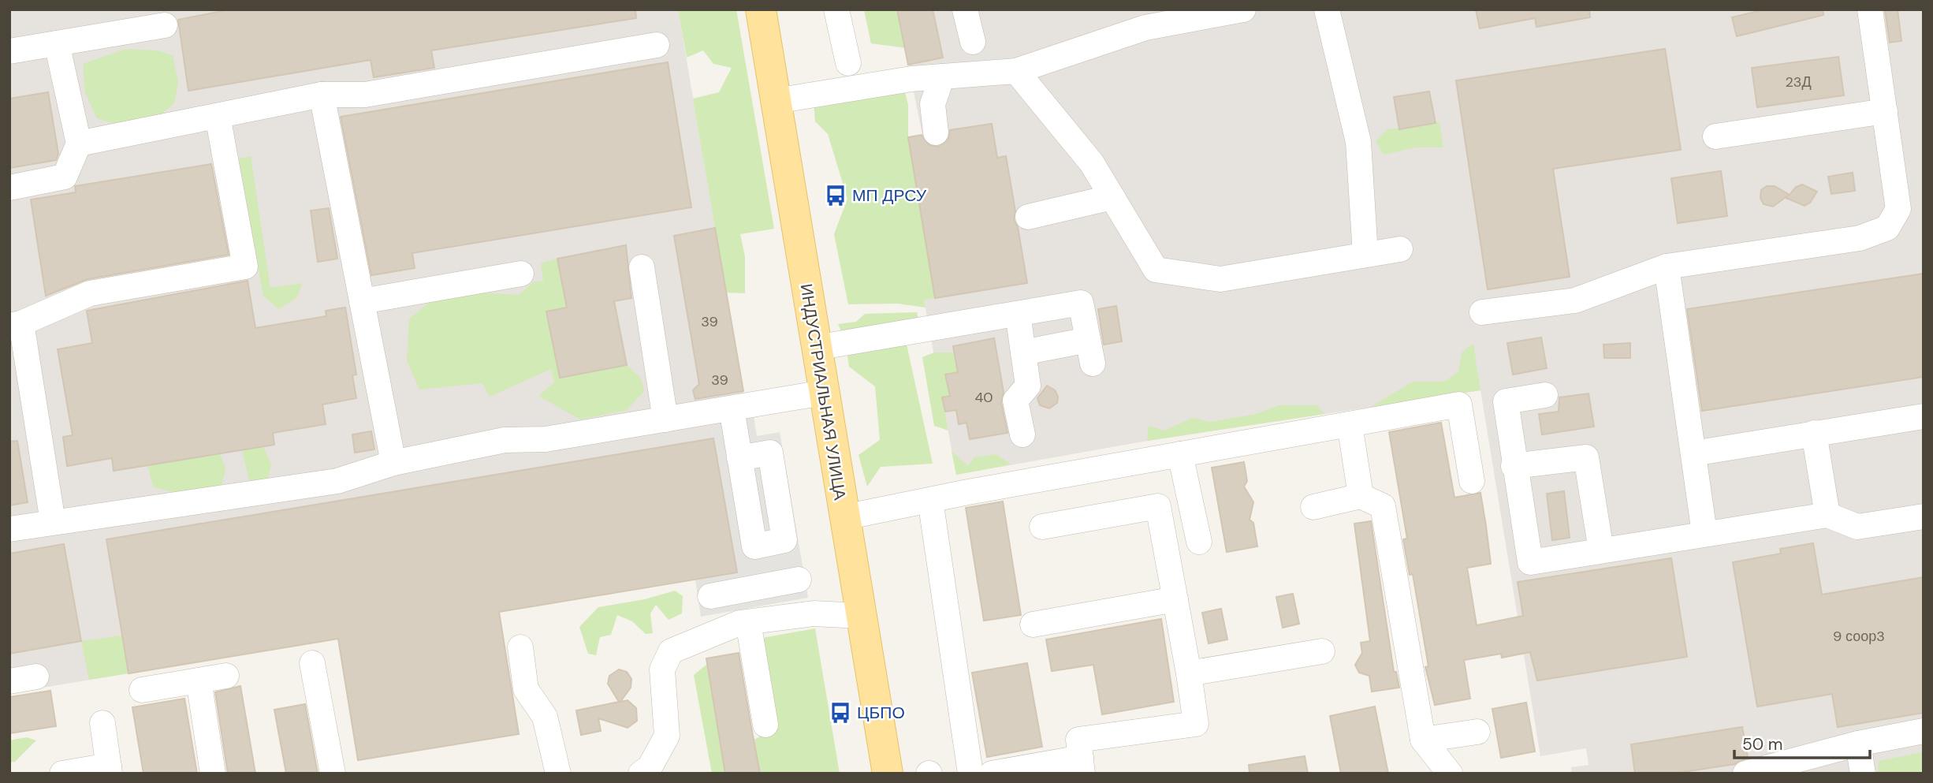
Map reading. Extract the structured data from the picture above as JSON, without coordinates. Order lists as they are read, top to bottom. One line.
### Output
{"streets":{"main road":["ИНДУСТРИАЛЬНАЯ УЛИЦА"]},"places":{"bus stop":["МП ДРСУ","ЦБПО"]},"house_numbers":["23Д","39","39","40","9 соор3"],"scale_bar":"50 m"}
